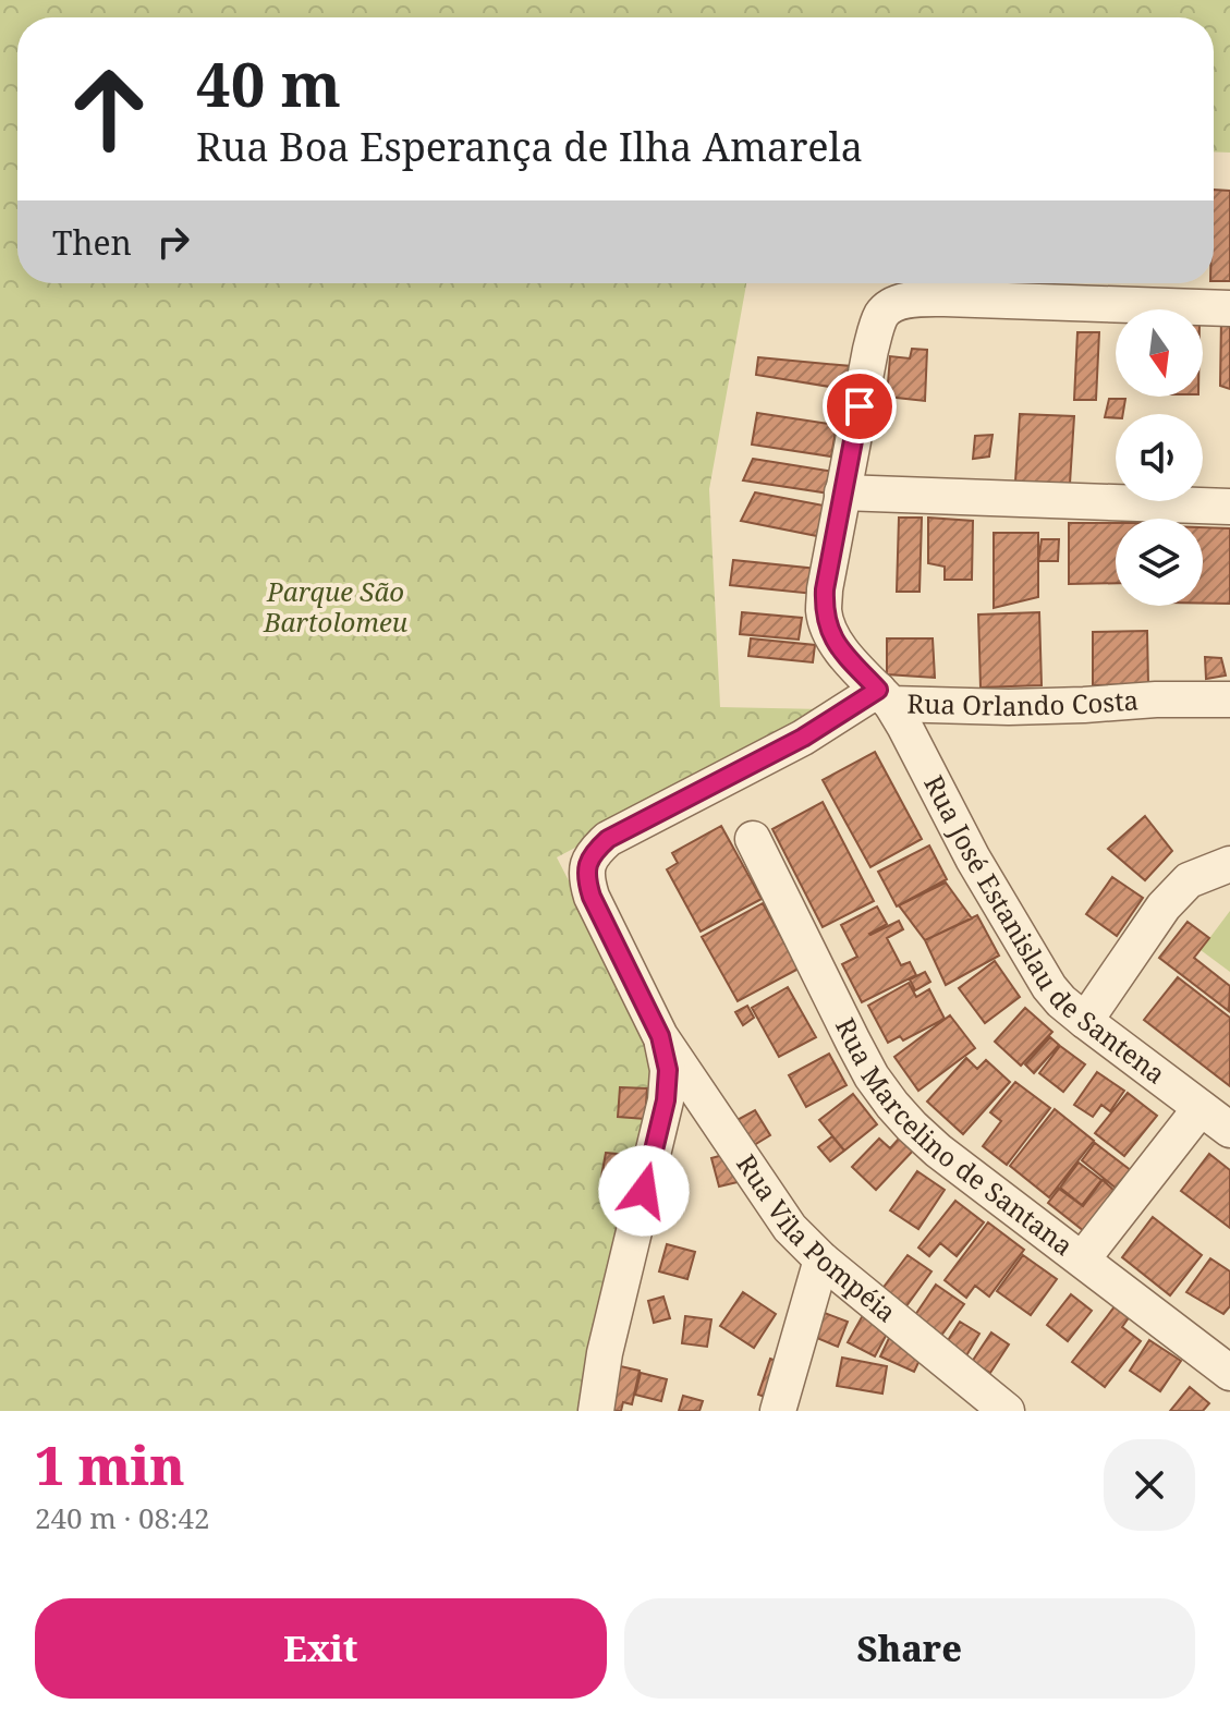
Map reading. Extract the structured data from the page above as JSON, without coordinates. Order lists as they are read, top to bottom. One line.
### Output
{"streets":{"street":["Rua Orlando Costa","Rua José Estanislau de Santena","Rua Marcelino de Santana","Rua Vila Pompéia"]},"crossings":[["Rua Orlando Costa","Rua José Estanislau de Santena"]],"parks":["Parque São Bartolomeu"],"north":"bottom","page":{"turn":["40 m","Rua Boa Esperança de Ilha Amarela"],"then":"Then","heading":["1 min","240 m · 08:42"],"buttons":["Exit","Share"]}}
